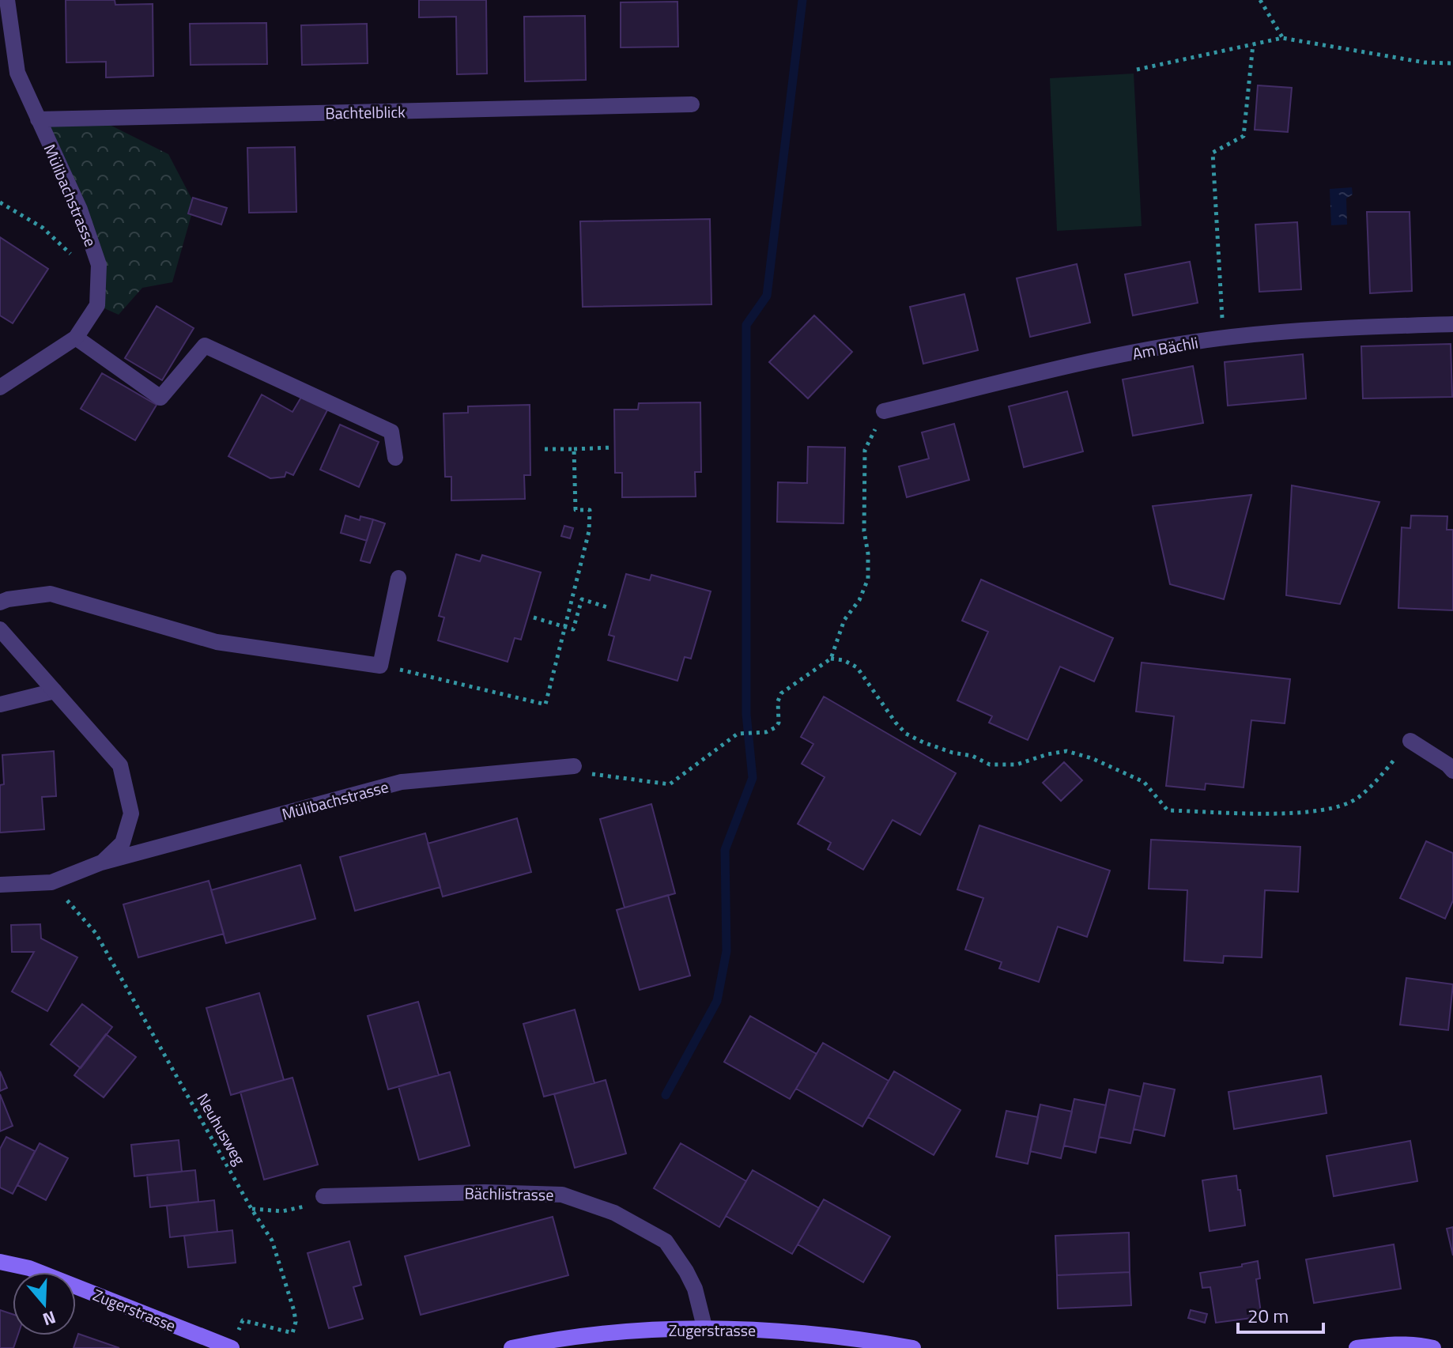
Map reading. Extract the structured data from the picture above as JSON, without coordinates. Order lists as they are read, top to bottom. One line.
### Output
{"streets":{"main road":["Zugerstrasse"],"street":["Bachtelblick","Mülibachstrasse","Am Bächli","Bächlistrasse"],"path":["Neuhusweg"]},"crossings":[["Bachtelblick","Mülibachstrasse"],["Mülibachstrasse","Neuhusweg"],["Neuhusweg","Zugerstrasse"],["Bächlistrasse","Zugerstrasse"]],"scale_bar":"20 m","north":"bottom"}
